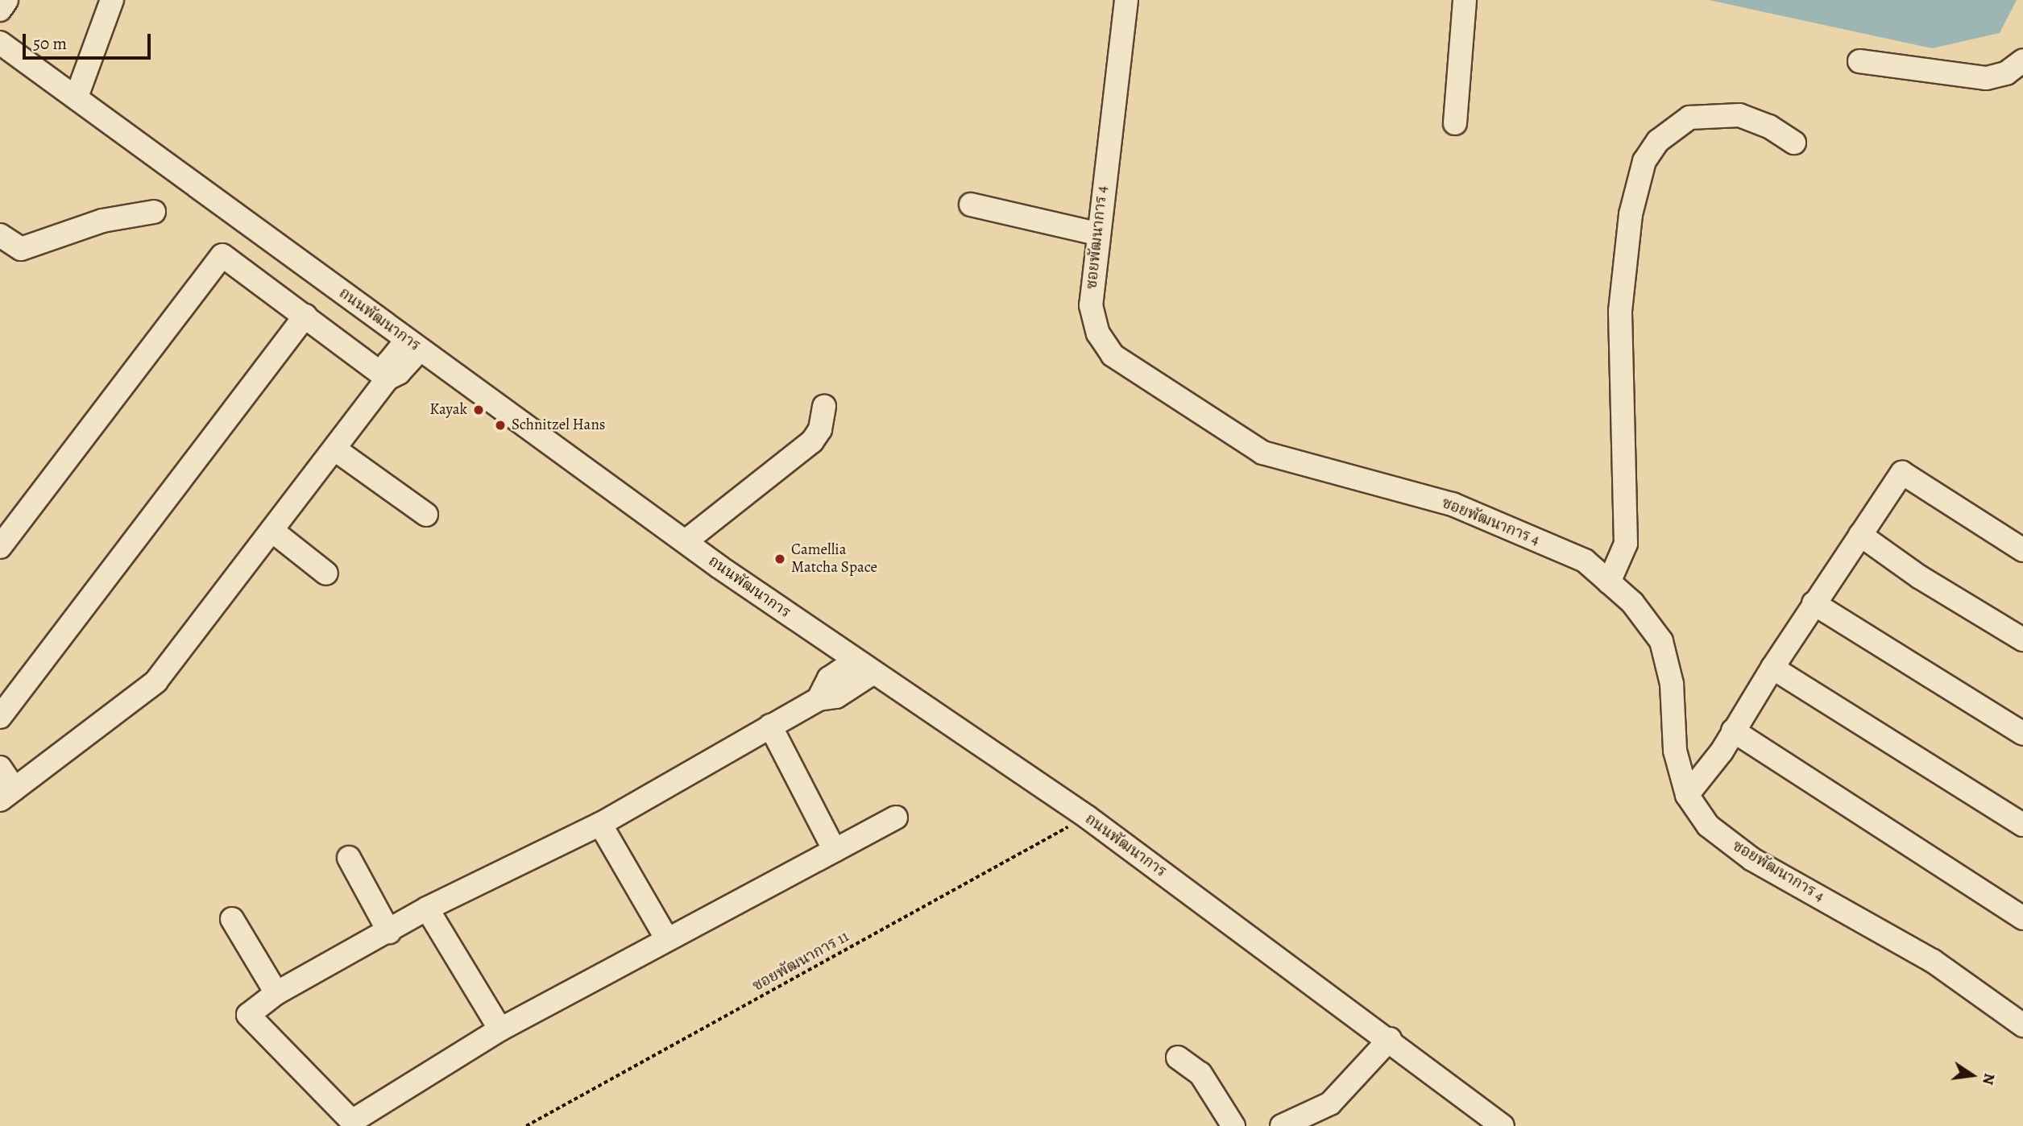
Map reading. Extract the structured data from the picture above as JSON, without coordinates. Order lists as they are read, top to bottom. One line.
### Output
{"streets":{"street":["ซอยพัฒนาการ 4","ถนนพัฒนาการ"],"path":["ซอยพัฒนาการ 11"]},"crossings":[["ถนนพัฒนาการ","ซอยพัฒนาการ 11"]],"places":["Kayak","Schnitzel Hans","Camellia Matcha Space"],"scale_bar":"50 m","north":"right"}
